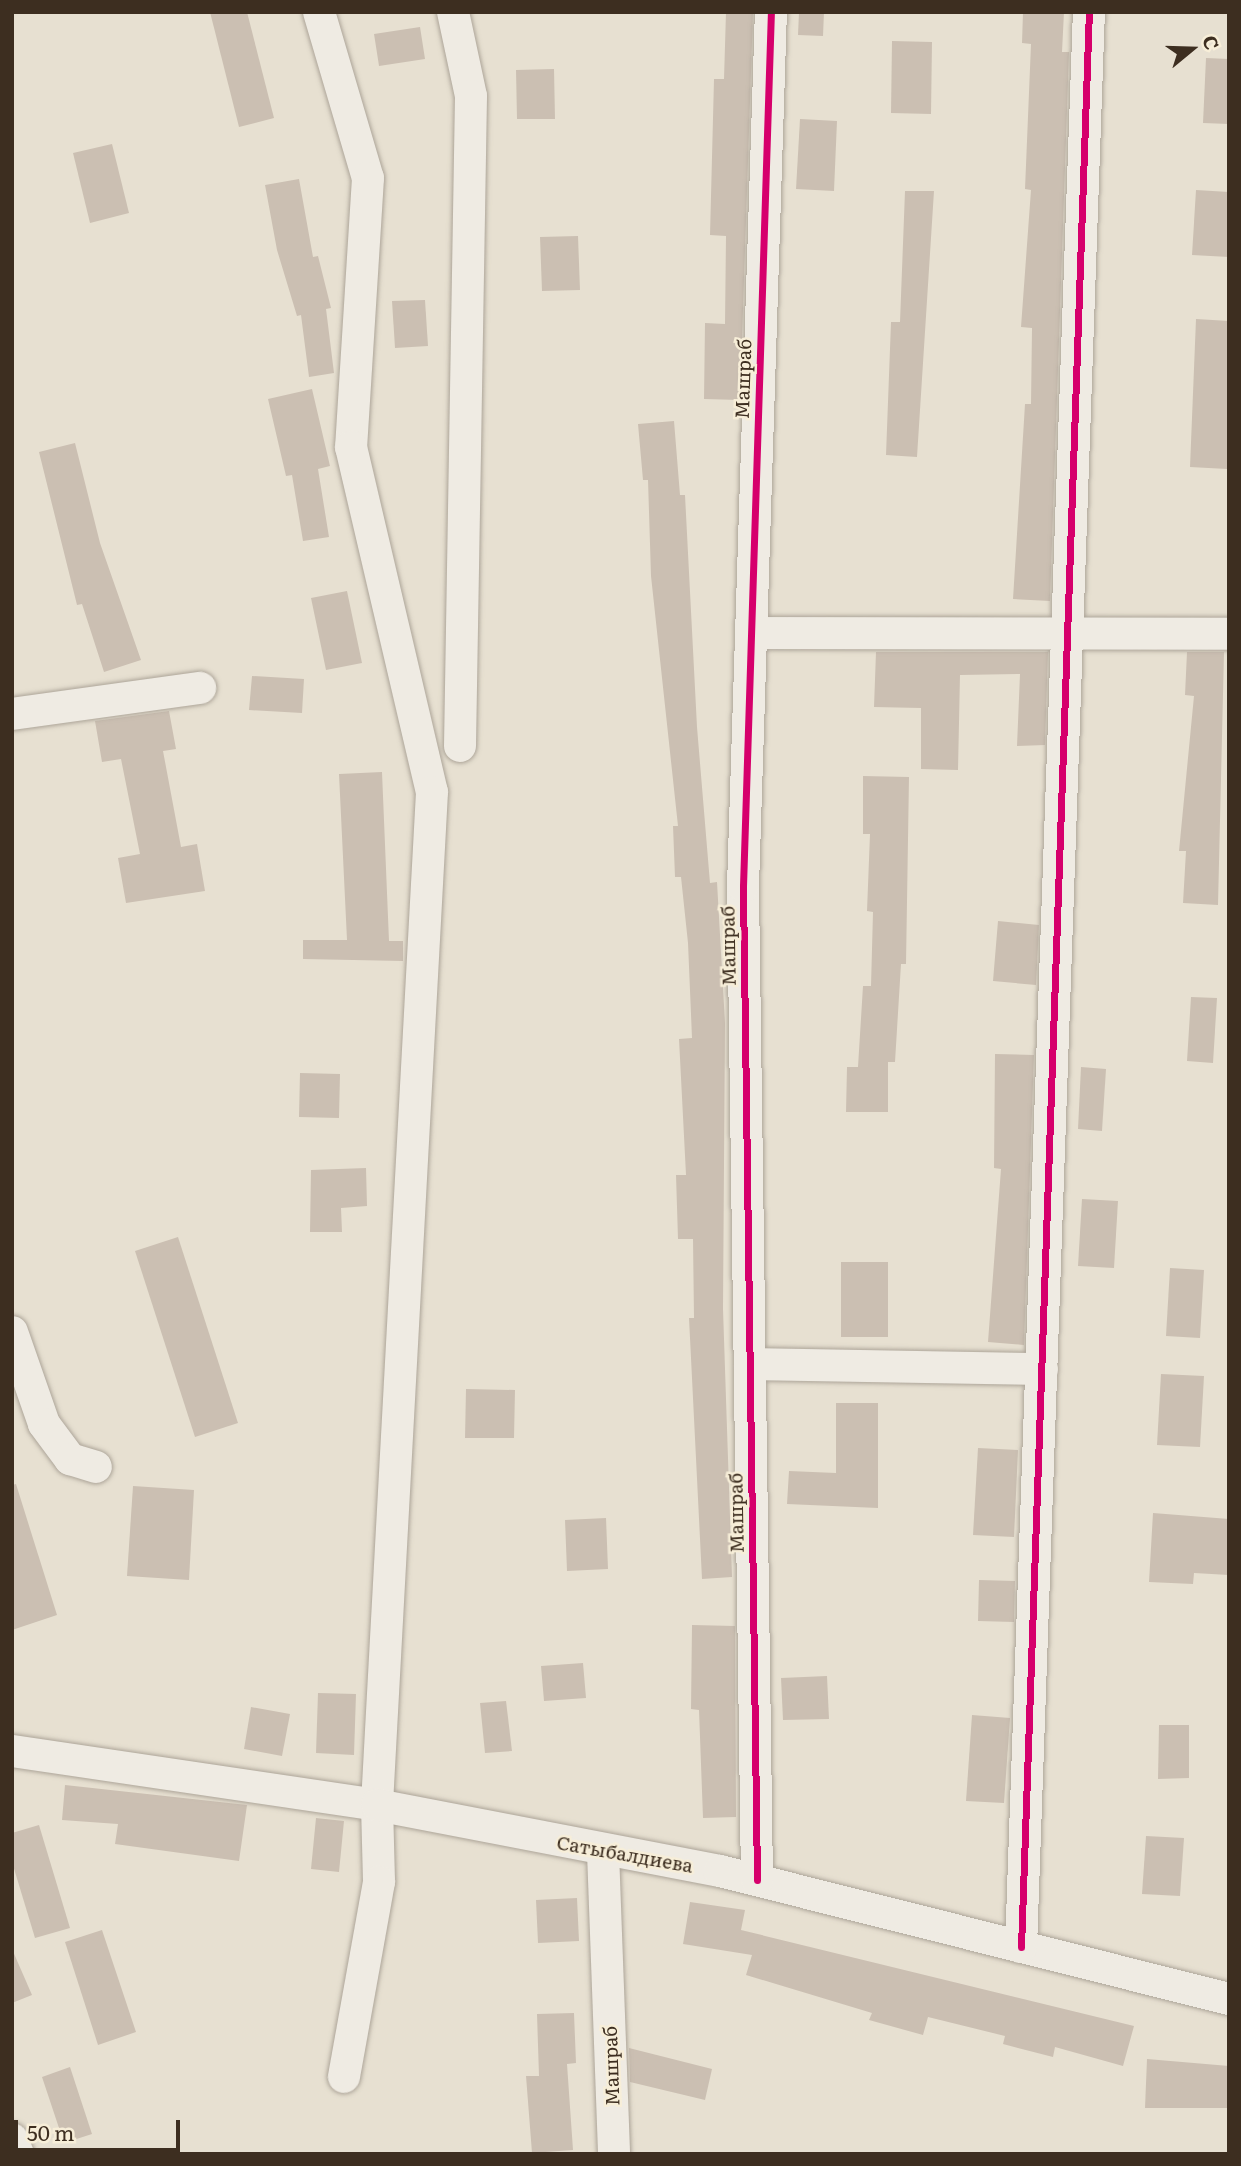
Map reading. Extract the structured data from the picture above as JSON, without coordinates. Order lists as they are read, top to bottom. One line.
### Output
{"streets":{"street":["Машраб","Сатыбалдиева"]},"crossings":[["Машраб","Сатыбалдиева"]],"scale_bar":"50 m","north":"right"}
